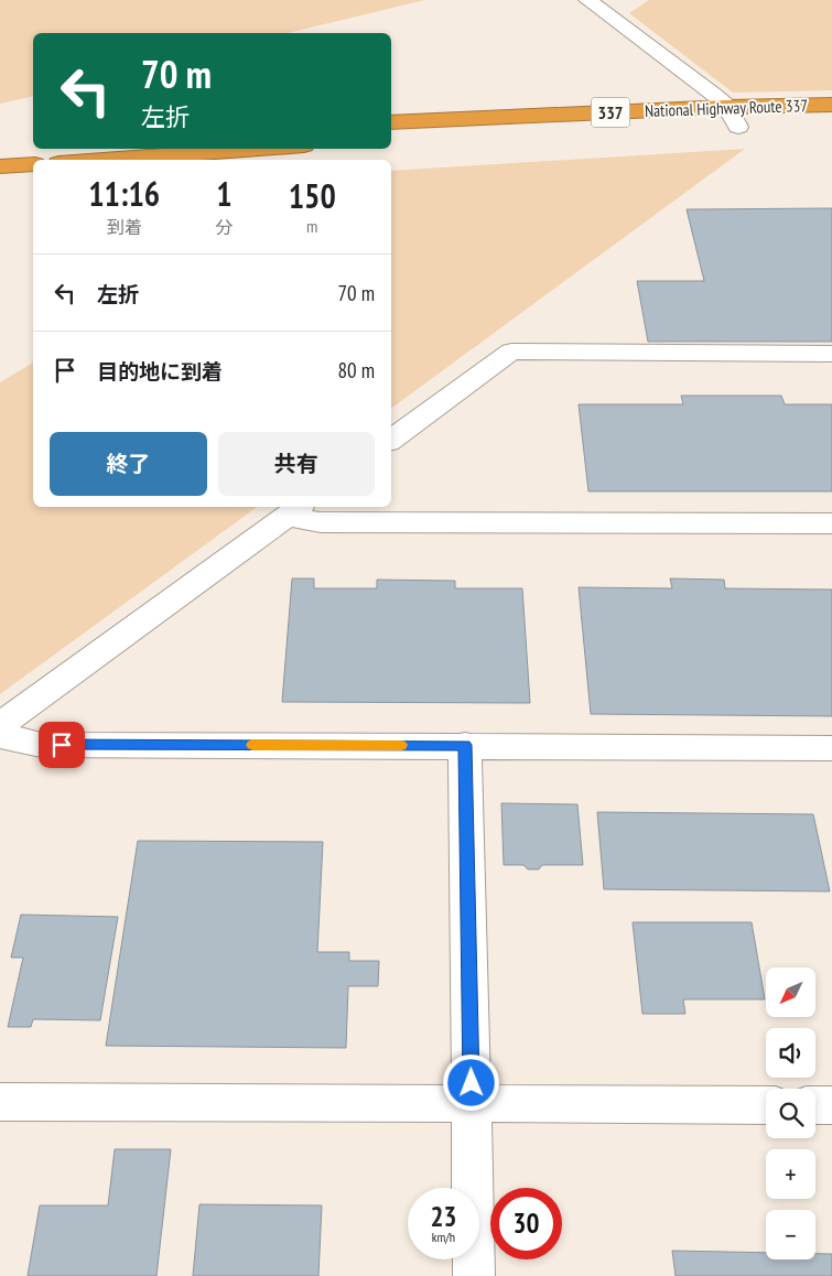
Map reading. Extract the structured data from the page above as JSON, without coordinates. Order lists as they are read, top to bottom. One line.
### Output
{"streets":{"highway":["National Highway Route 337","337"]},"north":"bottom left","page":{"turn":["70 m","左折"],"eta":["11:16","到着","1","分","150","m"],"list":[{"name":"左折","value":"70 m"},{"name":"目的地に到着","value":"80 m"}],"buttons":["終了","共有"],"map_buttons":["+","−"],"speed":"23 km/h","limit":"30"}}
